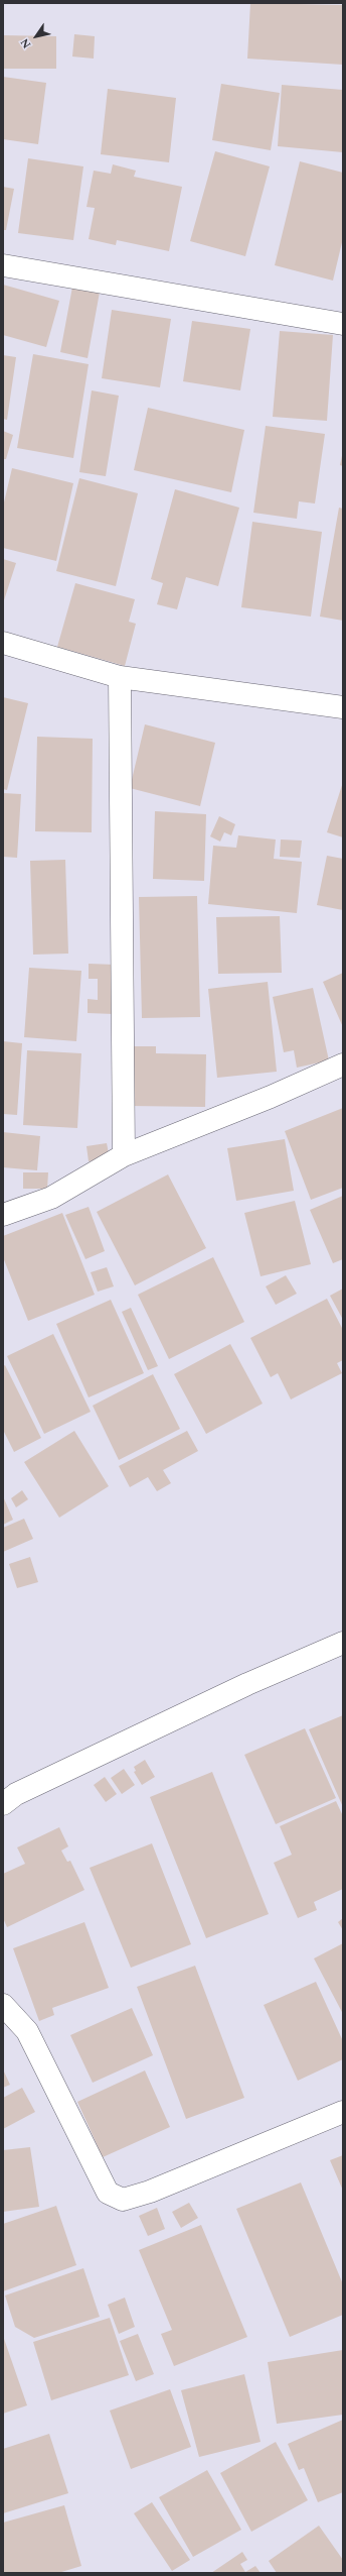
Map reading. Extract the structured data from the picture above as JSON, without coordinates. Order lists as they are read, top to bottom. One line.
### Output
{"north":"bottom left"}
